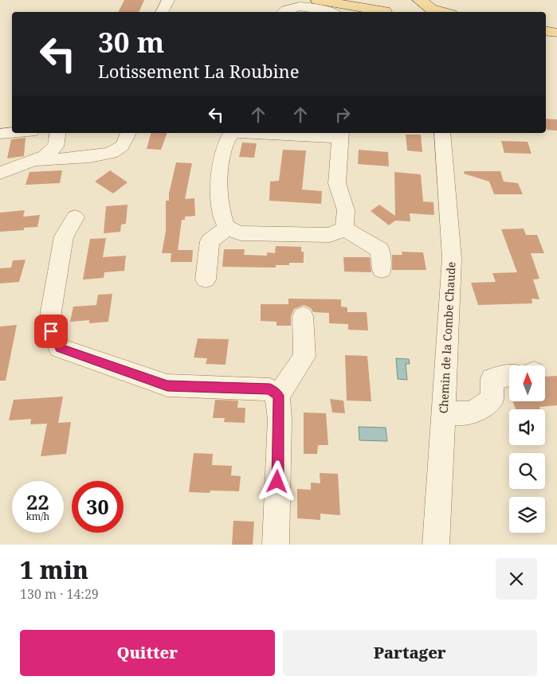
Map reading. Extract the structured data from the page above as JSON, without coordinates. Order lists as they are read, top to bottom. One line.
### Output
{"streets":{"street":["Chemin de la Combe Chaude"]},"north":"top","page":{"turn":["30 m","Lotissement La Roubine"],"speed":"22 km/h","limit":"30","heading":["1 min","130 m · 14:29"],"buttons":["Quitter","Partager"]}}
